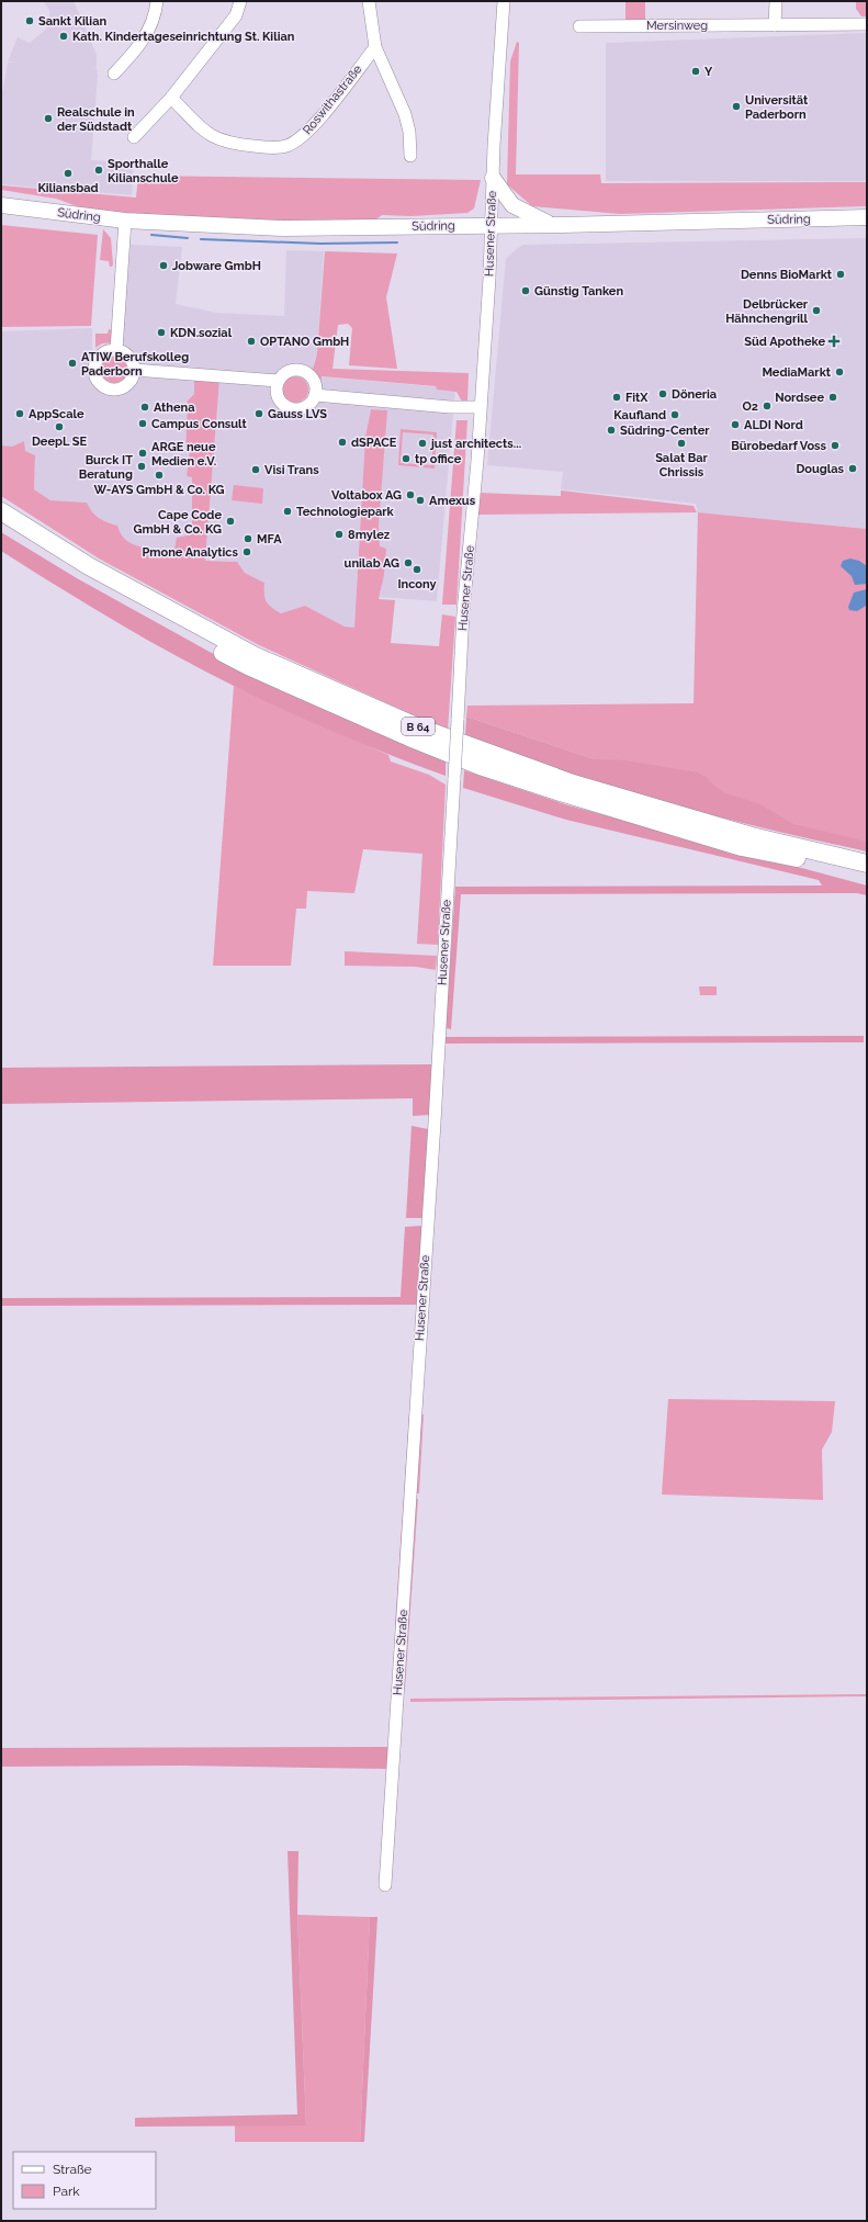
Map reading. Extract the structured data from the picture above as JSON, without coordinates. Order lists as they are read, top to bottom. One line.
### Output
{"streets":{"highway":["B 64"],"main road":["Südring"],"street":["Mersinweg","Roswithastraße","Husener Straße"]},"crossings":[["Südring","Husener Straße"]],"places":{"other":["Sankt Kilian","Kath. Kindertageseinrichtung St. Kilian","Y","Universität Paderborn","Realschule in der Südstadt","Sporthalle Kilianschule","Kiliansbad","Jobware GmbH","Denns BioMarkt","Günstig Tanken","Delbrücker Hähnchengrill","KDN.sozial","OPTANO GmbH","ATIW Berufskolleg Paderborn","MediaMarkt","Döneria","FitX","Nordsee","O2","Athena","AppScale","Gauss LVS","Kaufland","Campus Consult","ALDI Nord","DeepL SE","Südring-Center","dSPACE","just architects...","Salat Bar Chrissis","Bürobedarf Voss","ARGE neue Medien e.V.","tp office","Burck IT Beratung","Douglas","Visi Trans","W-AYS GmbH & Co. KG","Voltabox AG","Amexus","Technologiepark","Cape Code GmbH & Co. KG","8mylez","MFA","Pmone Analytics","unilab AG","Incony"],"health":["Süd Apotheke"]},"legend":["Straße","Park"]}
